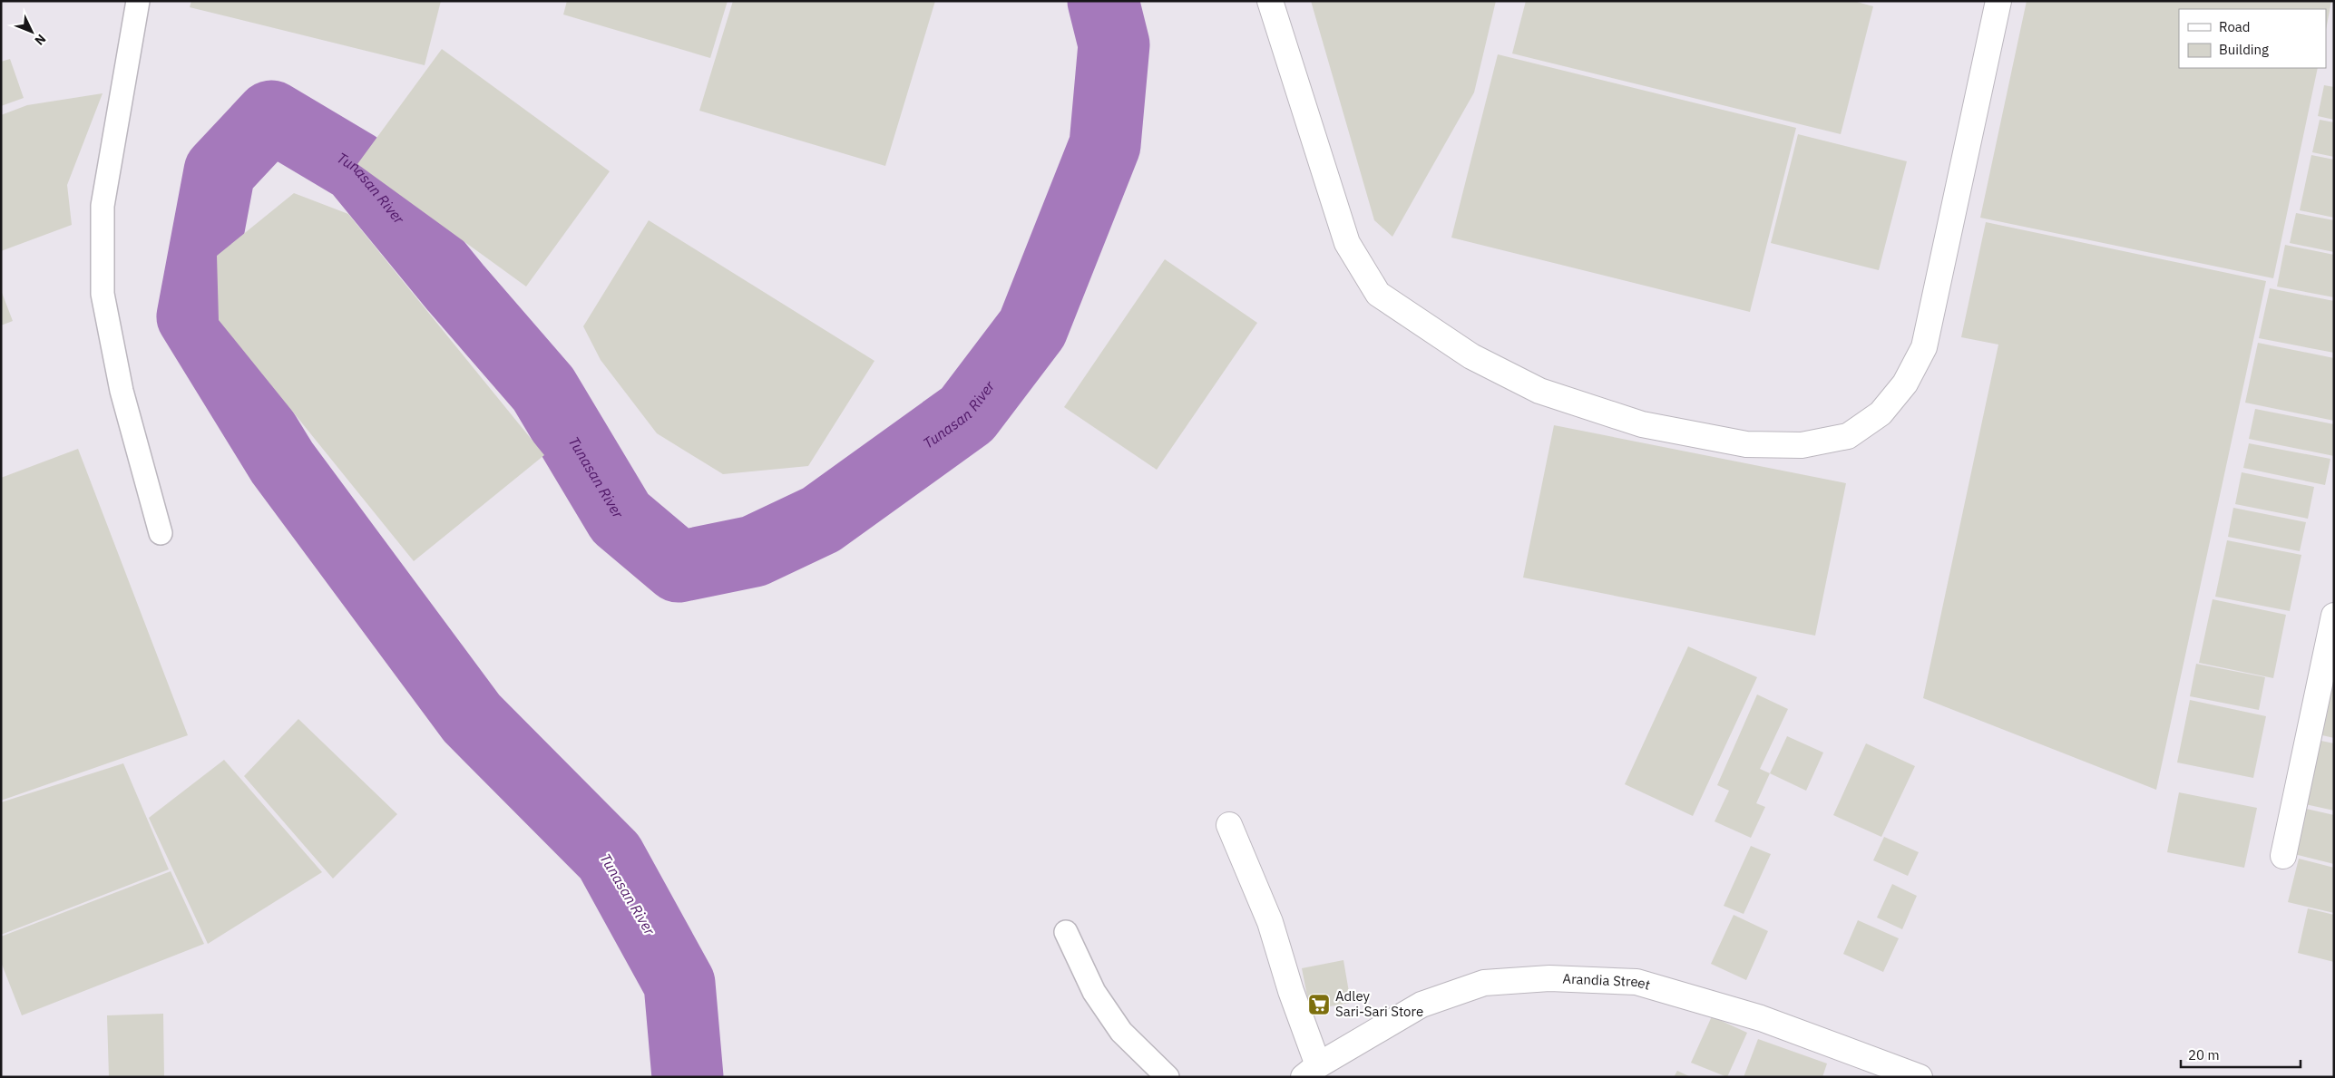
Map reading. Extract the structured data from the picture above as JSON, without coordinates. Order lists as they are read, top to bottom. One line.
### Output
{"streets":{"street":["Arandia Street"]},"water":["Tunasan River"],"places":{"supermarket":["Adley Sari-Sari Store"]},"legend":["Road","Building"],"scale_bar":"20 m","north":"bottom right"}
